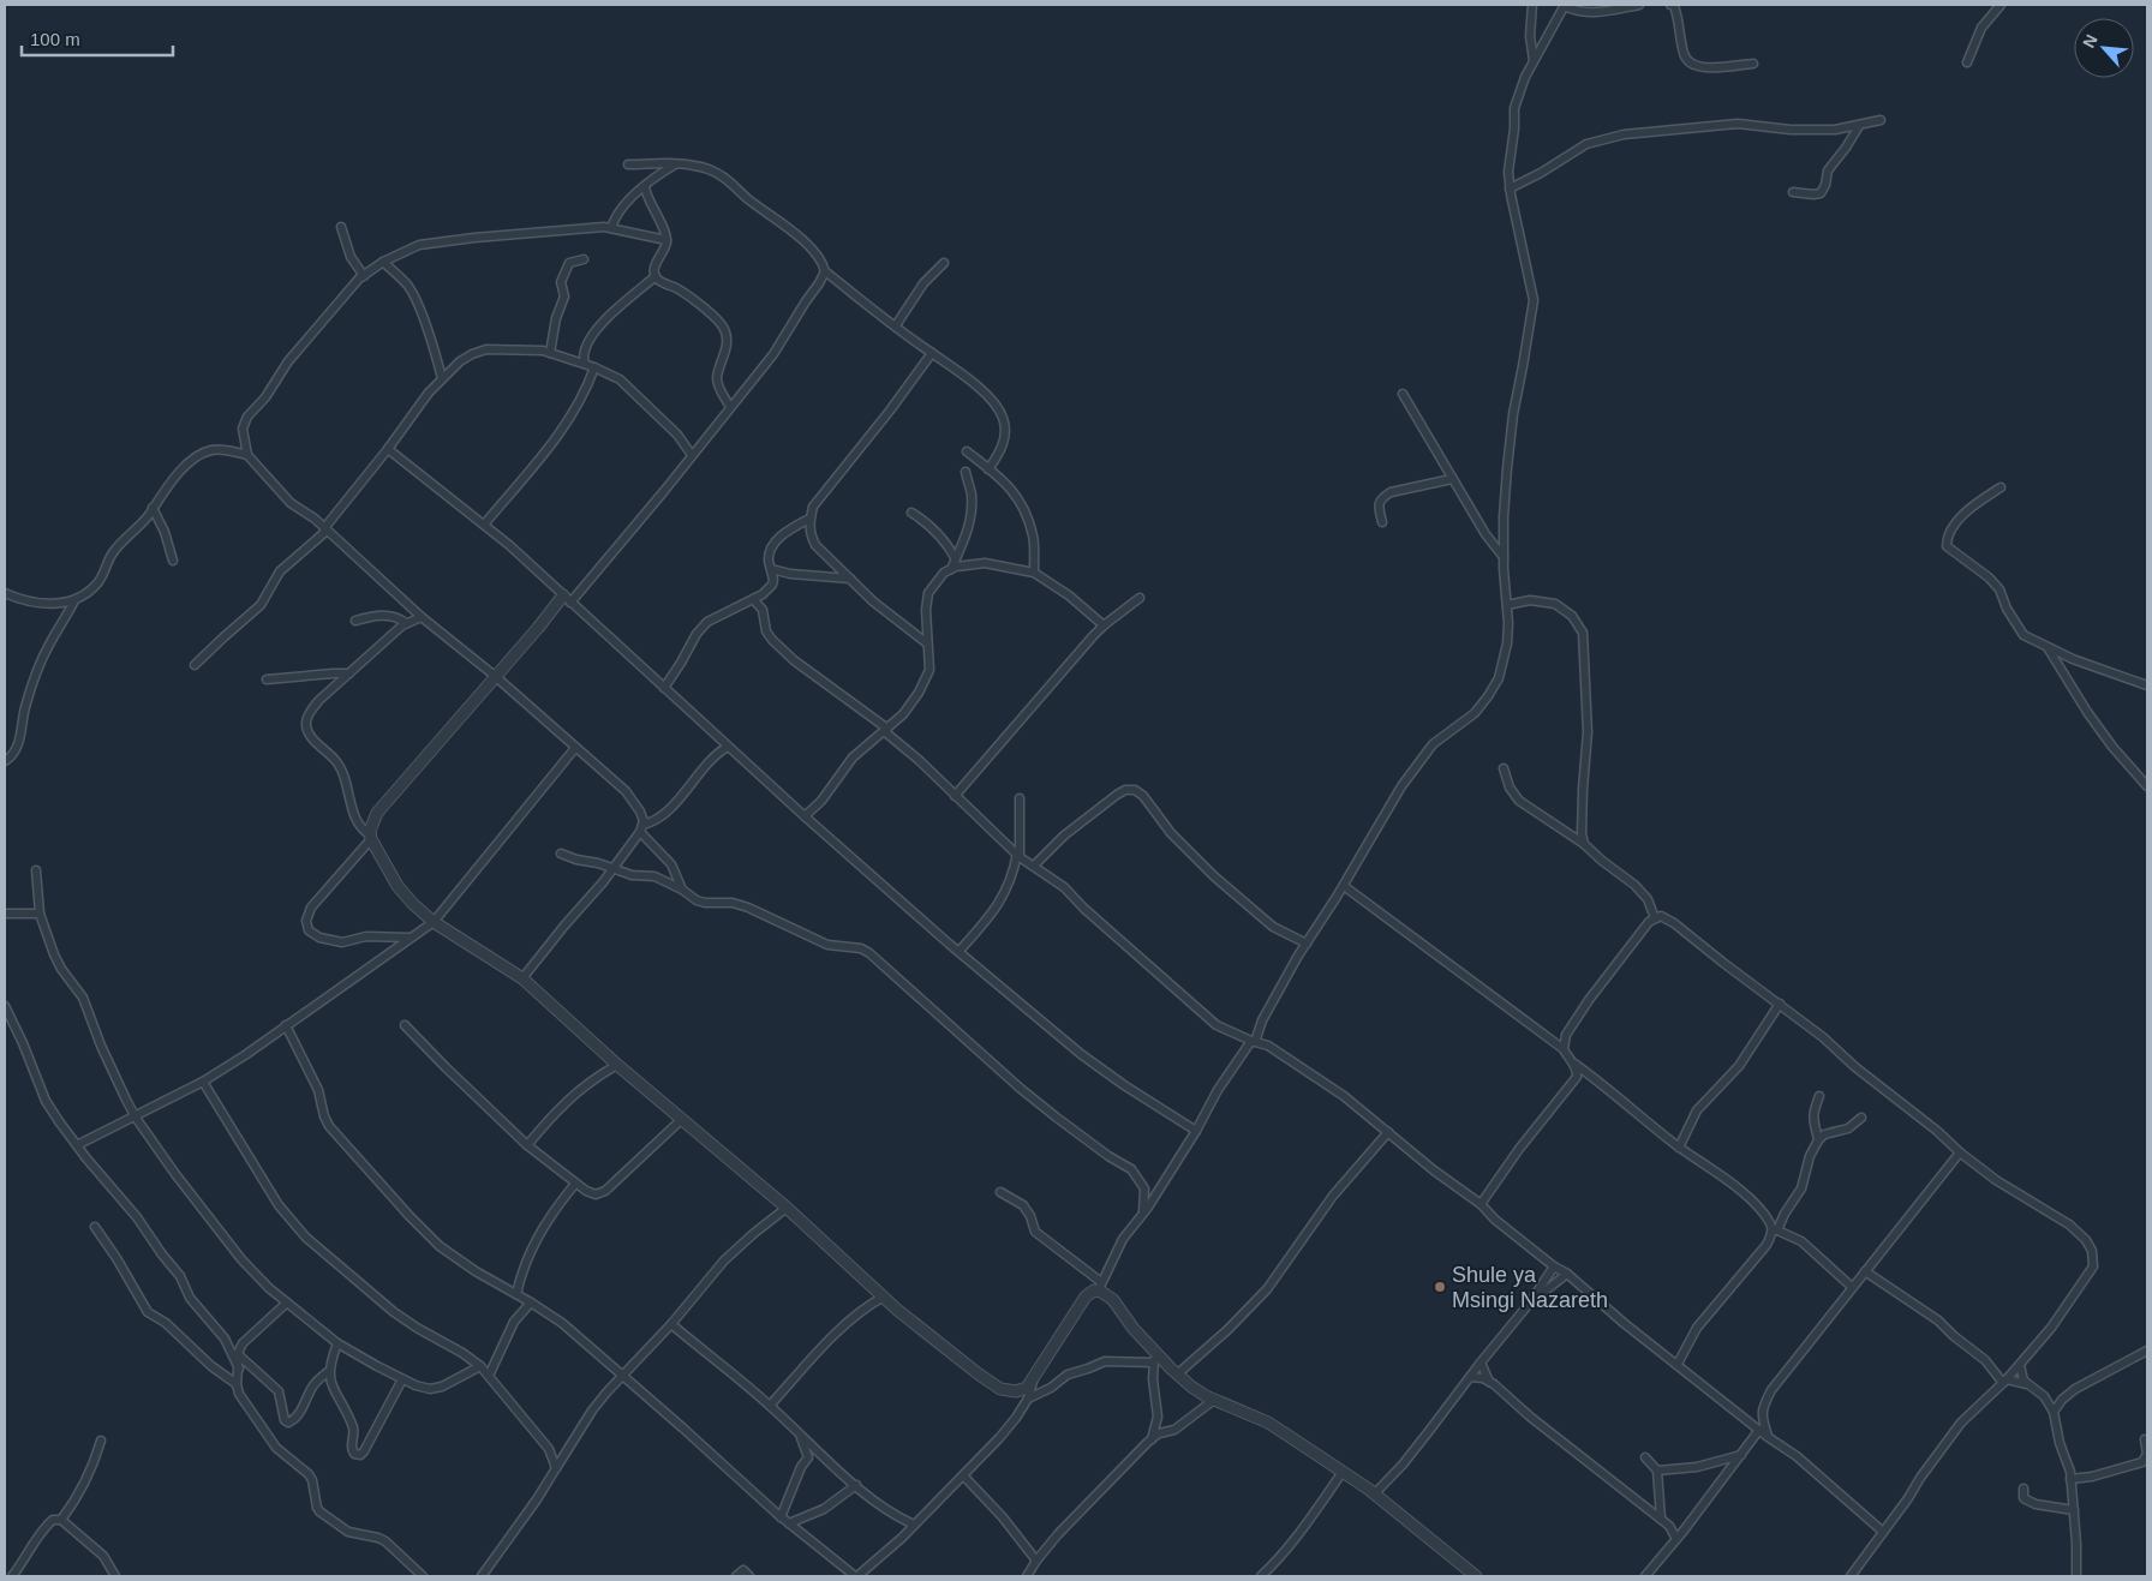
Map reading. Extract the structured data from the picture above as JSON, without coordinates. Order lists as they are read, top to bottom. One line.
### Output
{"places":["Shule ya Msingi Nazareth"],"scale_bar":"100 m","north":"top left"}
